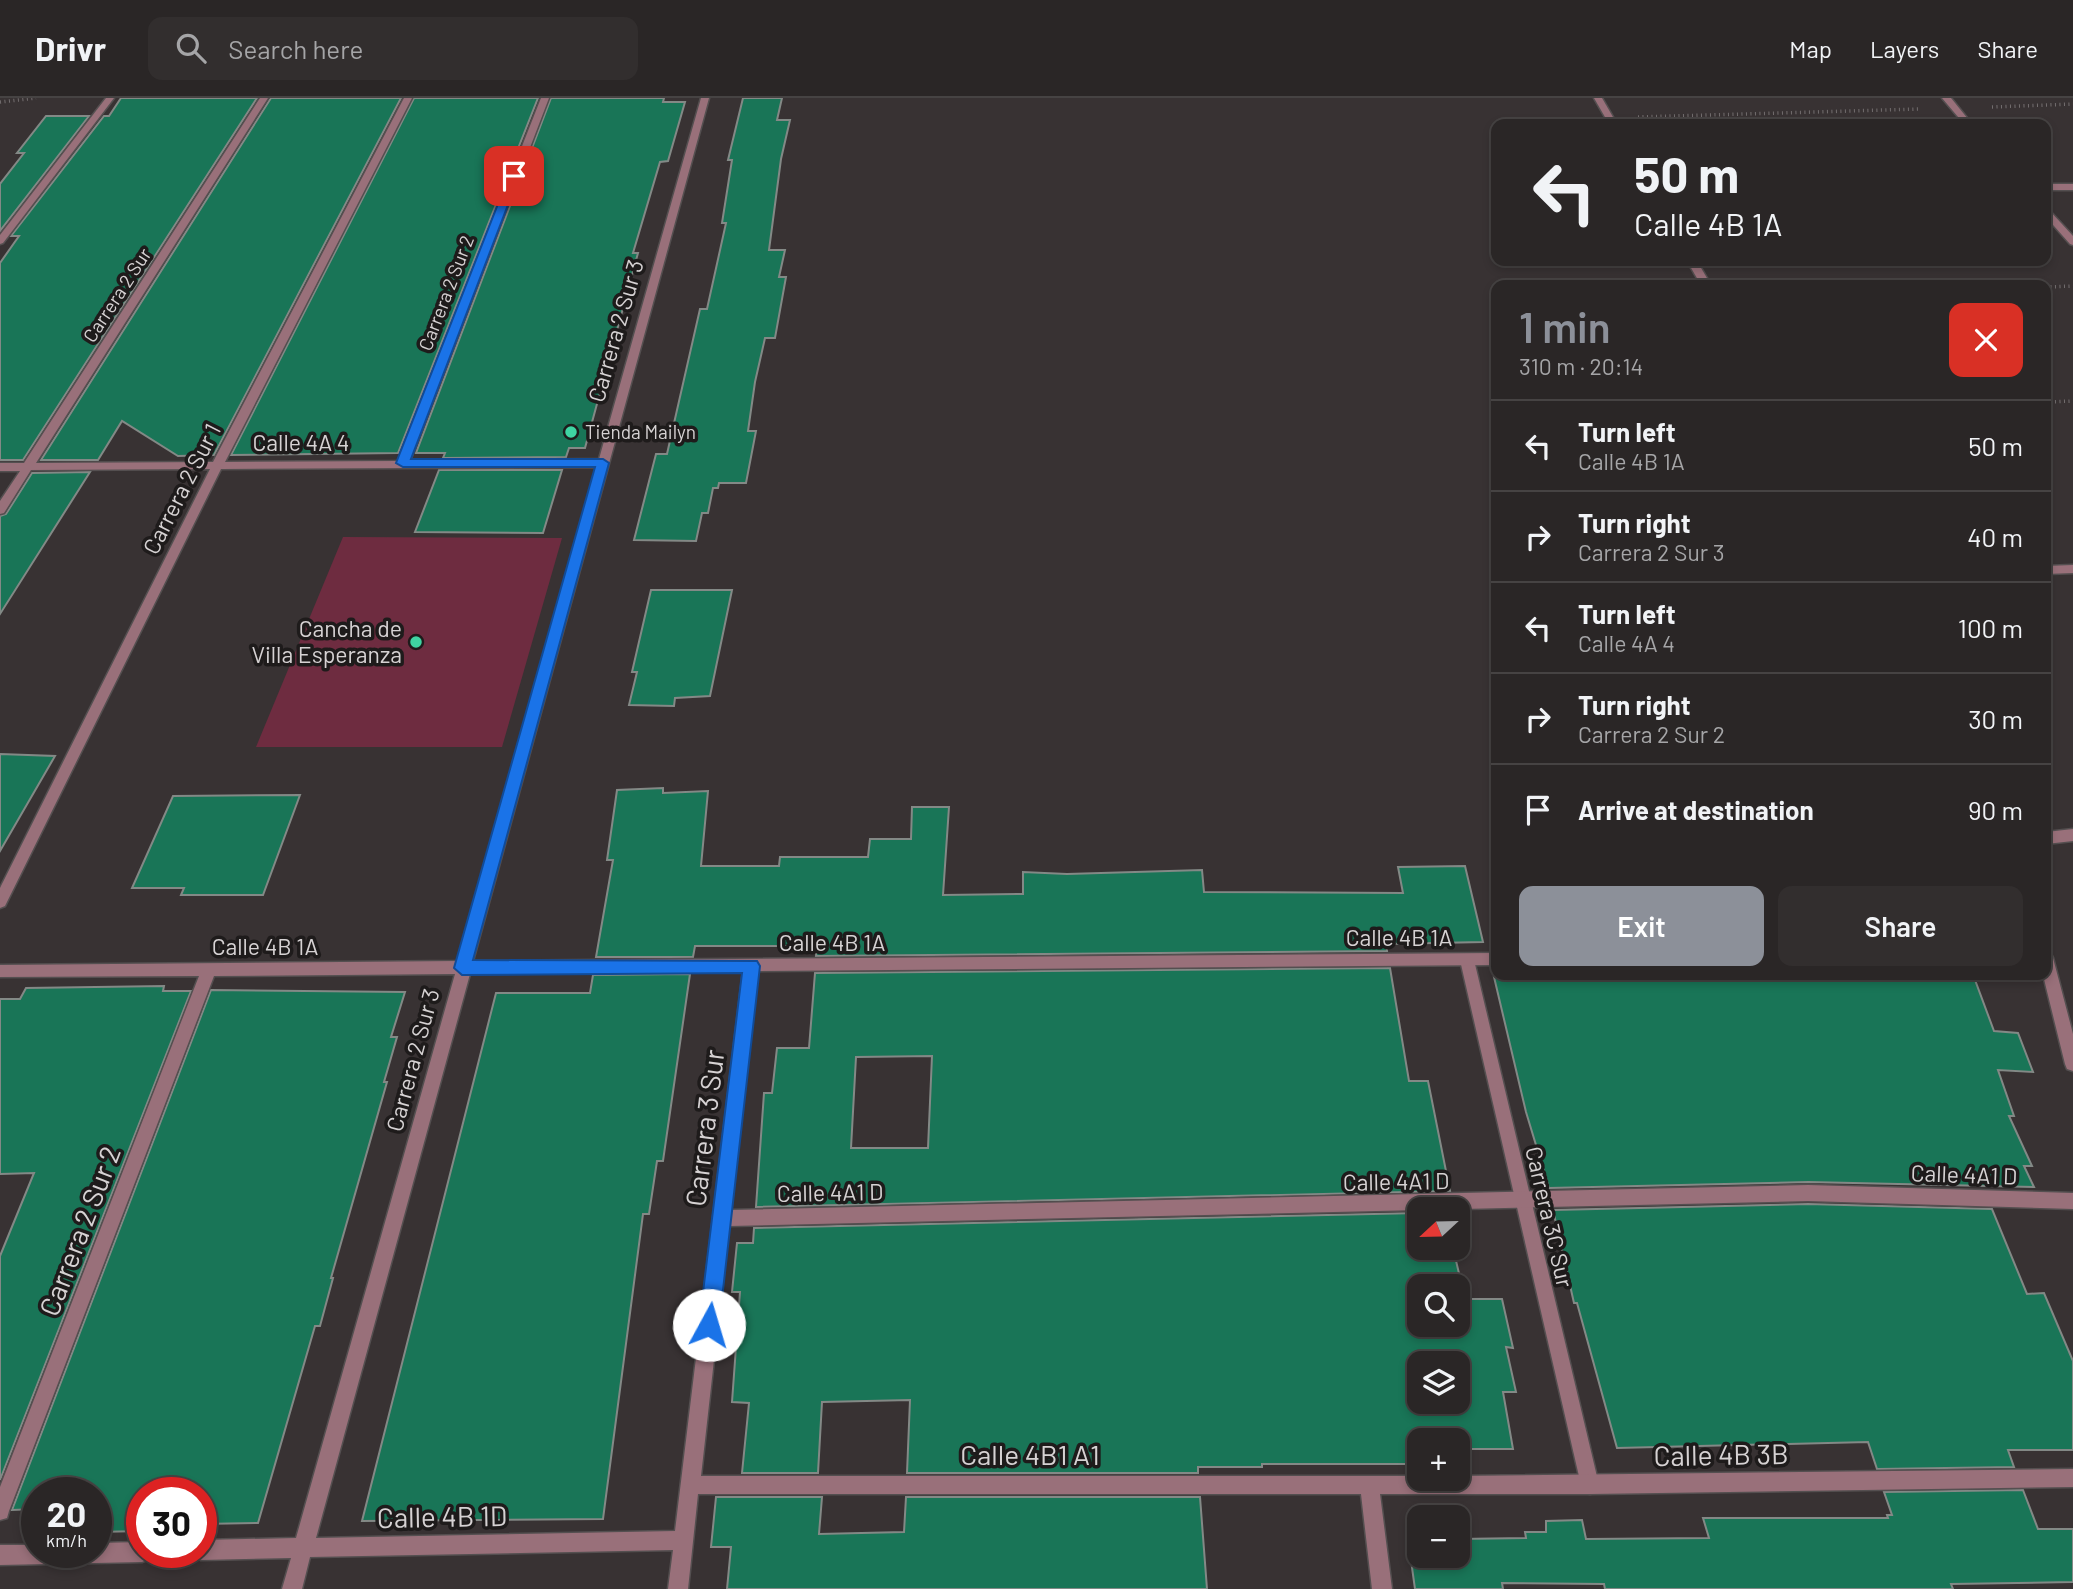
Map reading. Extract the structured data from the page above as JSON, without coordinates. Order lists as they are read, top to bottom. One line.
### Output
{"streets":{"street":["Carrera 2 Sur 2","Carrera 2 Sur","Carrera 2 Sur 3","Calle 4A 4","Carrera 2 Sur 1","Calle 4B 1A","Carrera 3 Sur","Calle 4A1 D","Carrera 3C Sur","Calle 4B1 A1","Calle 4B 3B","Calle 4B 1D"]},"crossings":[["Carrera 2 Sur 2","Calle 4A 4"],["Carrera 2 Sur 2","Calle 4B 1A"],["Carrera 2 Sur","Calle 4A 4"],["Carrera 2 Sur 3","Calle 4A 4"],["Carrera 2 Sur 3","Calle 4B 1A"],["Carrera 2 Sur 3","Calle 4B 1D"],["Calle 4A 4","Carrera 2 Sur 1"],["Calle 4B 1A","Carrera 3 Sur"],["Calle 4B 1A","Carrera 3C Sur"],["Carrera 3 Sur","Calle 4A1 D"],["Carrera 3 Sur","Calle 4B1 A1"],["Carrera 3 Sur","Calle 4B 1D"],["Calle 4A1 D","Carrera 3C Sur"],["Carrera 3C Sur","Calle 4B 3B"],["Calle 4B1 A1","Calle 4B 3B"]],"places":["Tienda Mailyn","Cancha de Villa Esperanza"],"north":"left","page":{"header":"Drivr","search":"Search here","nav":["Map","Layers","Share"],"turn":["50 m","Calle 4B 1A"],"heading":["1 min","310 m · 20:14"],"list":[{"name":"Turn left","note":"Calle 4B 1A","value":"50 m"},{"name":"Turn right","note":"Carrera 2 Sur 3","value":"40 m"},{"name":"Turn left","note":"Calle 4A 4","value":"100 m"},{"name":"Turn right","note":"Carrera 2 Sur 2","value":"30 m"},{"name":"Arrive at destination","value":"90 m"}],"buttons":["Exit","Share"],"map_buttons":["+","−"],"speed":"20 km/h","limit":"30"}}
